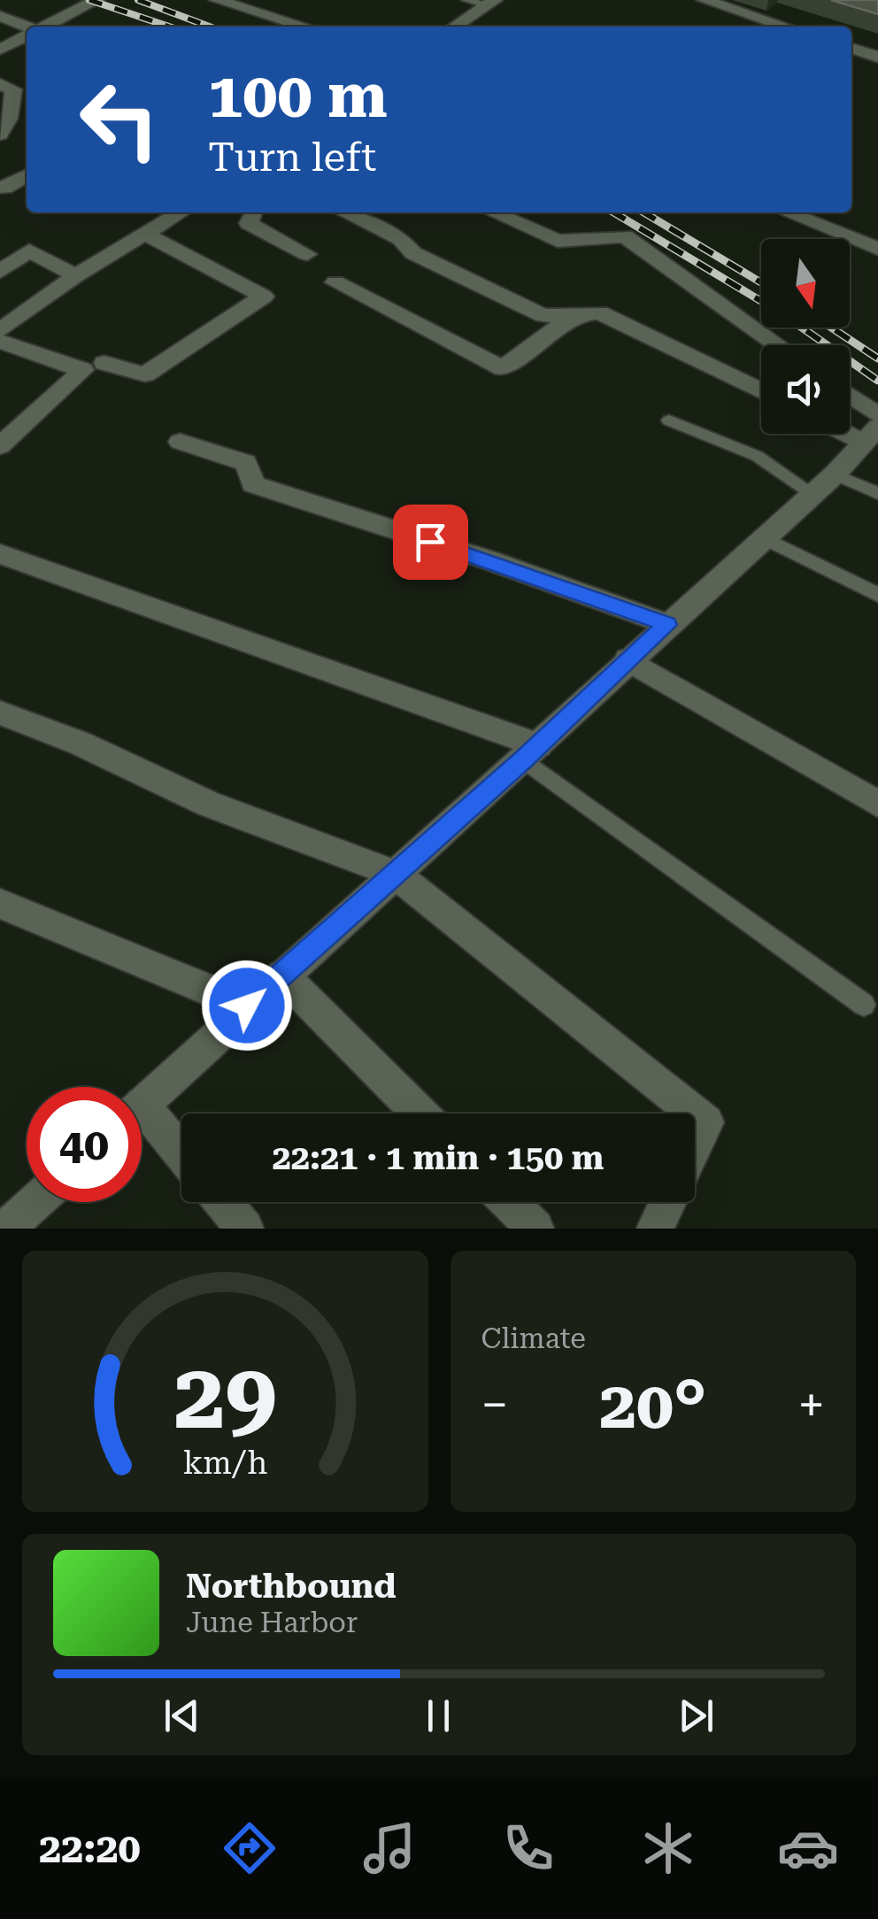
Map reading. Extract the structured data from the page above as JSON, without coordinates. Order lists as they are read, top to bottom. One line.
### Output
{"north":"bottom","page":{"turn":["100 m","Turn left"],"limit":"40","trip":"22:21 · 1 min · 150 m","tile":"Climate","heat":["−","20°","+"],"song":["Northbound","June Harbor"],"tabs":"22:20","gauge":["29","km/h"]}}
